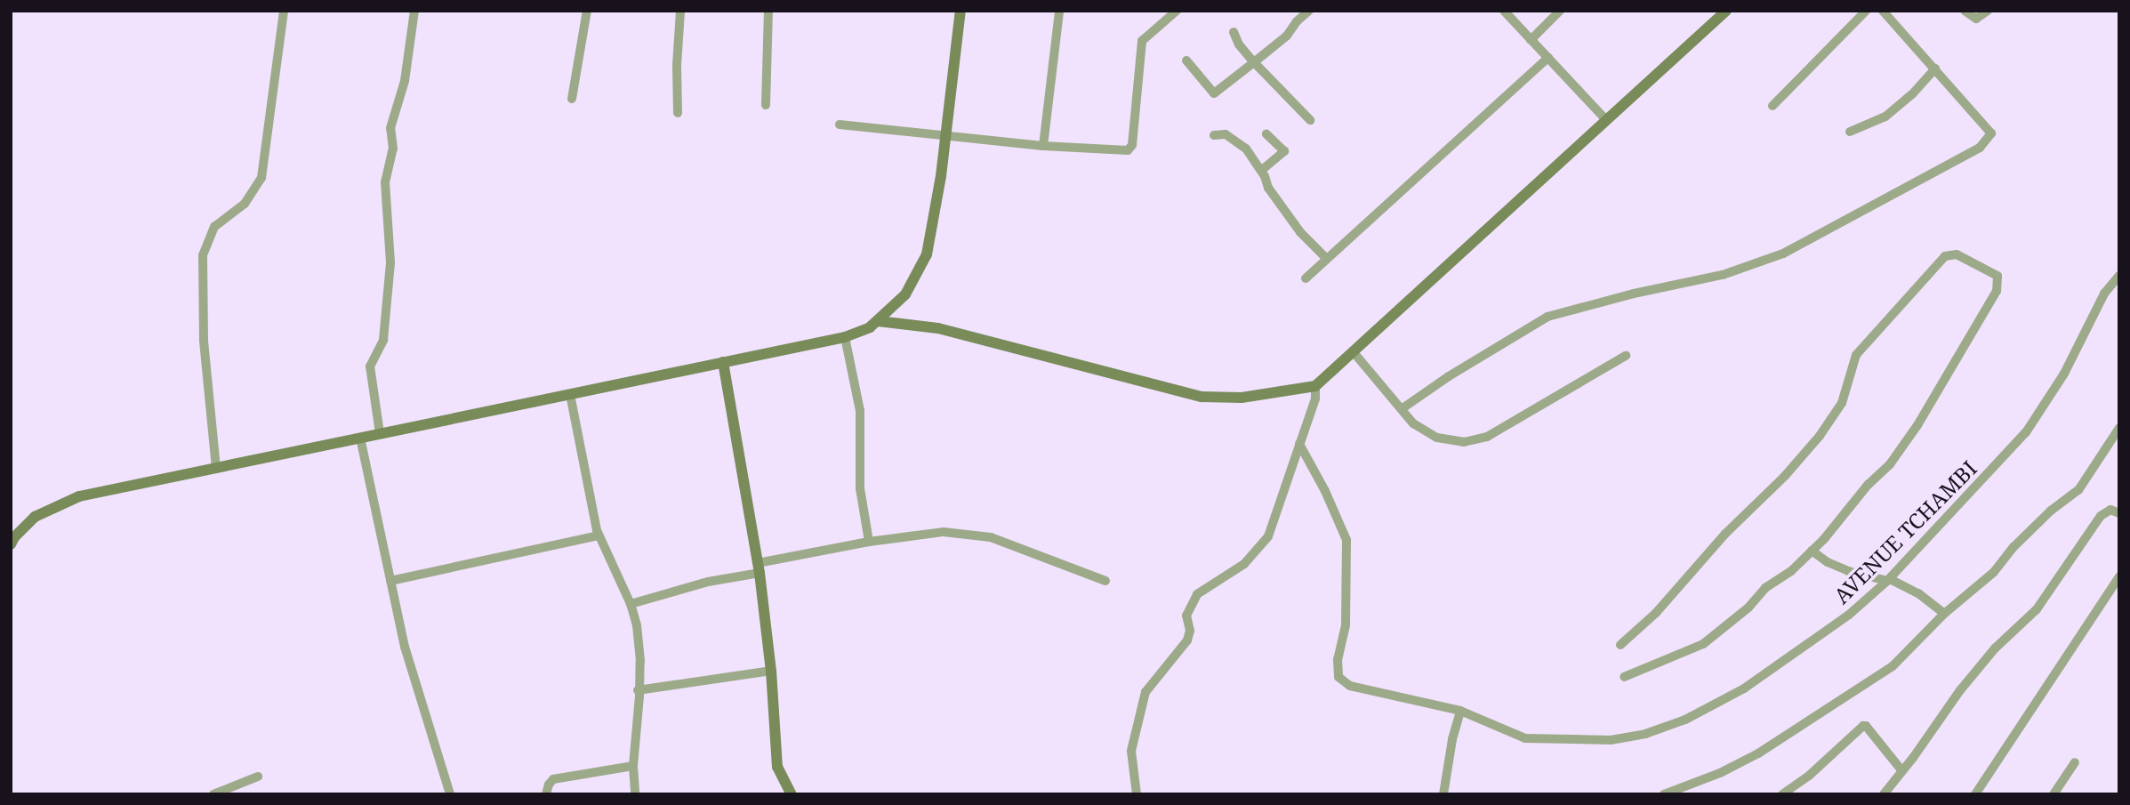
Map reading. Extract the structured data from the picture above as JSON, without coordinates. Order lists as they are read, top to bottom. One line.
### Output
{"streets":{"street":["AVENUE TCHAMBI"]}}
